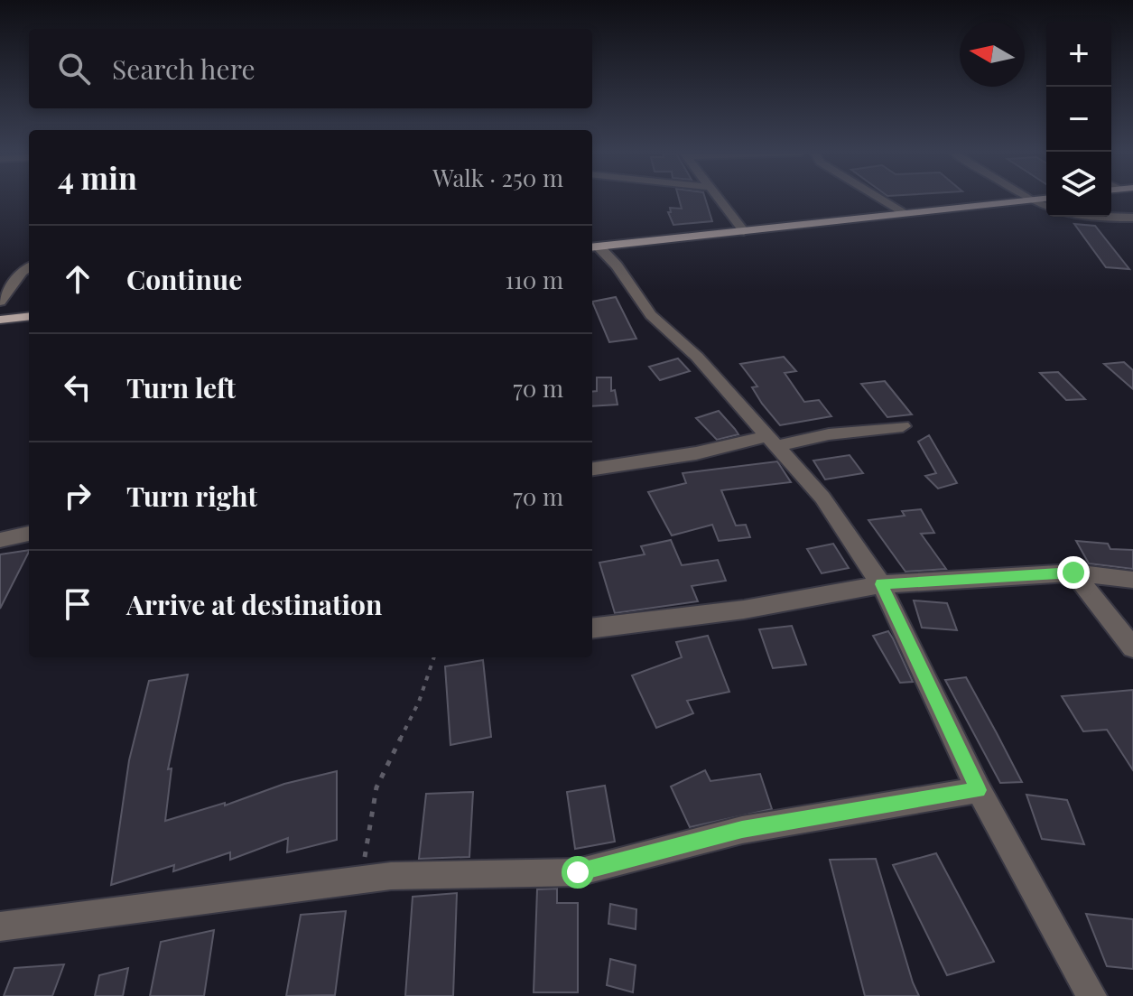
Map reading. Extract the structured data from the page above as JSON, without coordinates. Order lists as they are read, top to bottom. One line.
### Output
{"north":"left","page":{"map_buttons":["+","−"],"search":"Search here","heading":["4 min","Walk · 250 m"],"list":[["Continue","110 m"],["Turn left","70 m"],["Turn right","70 m"],"Arrive at destination"]}}
